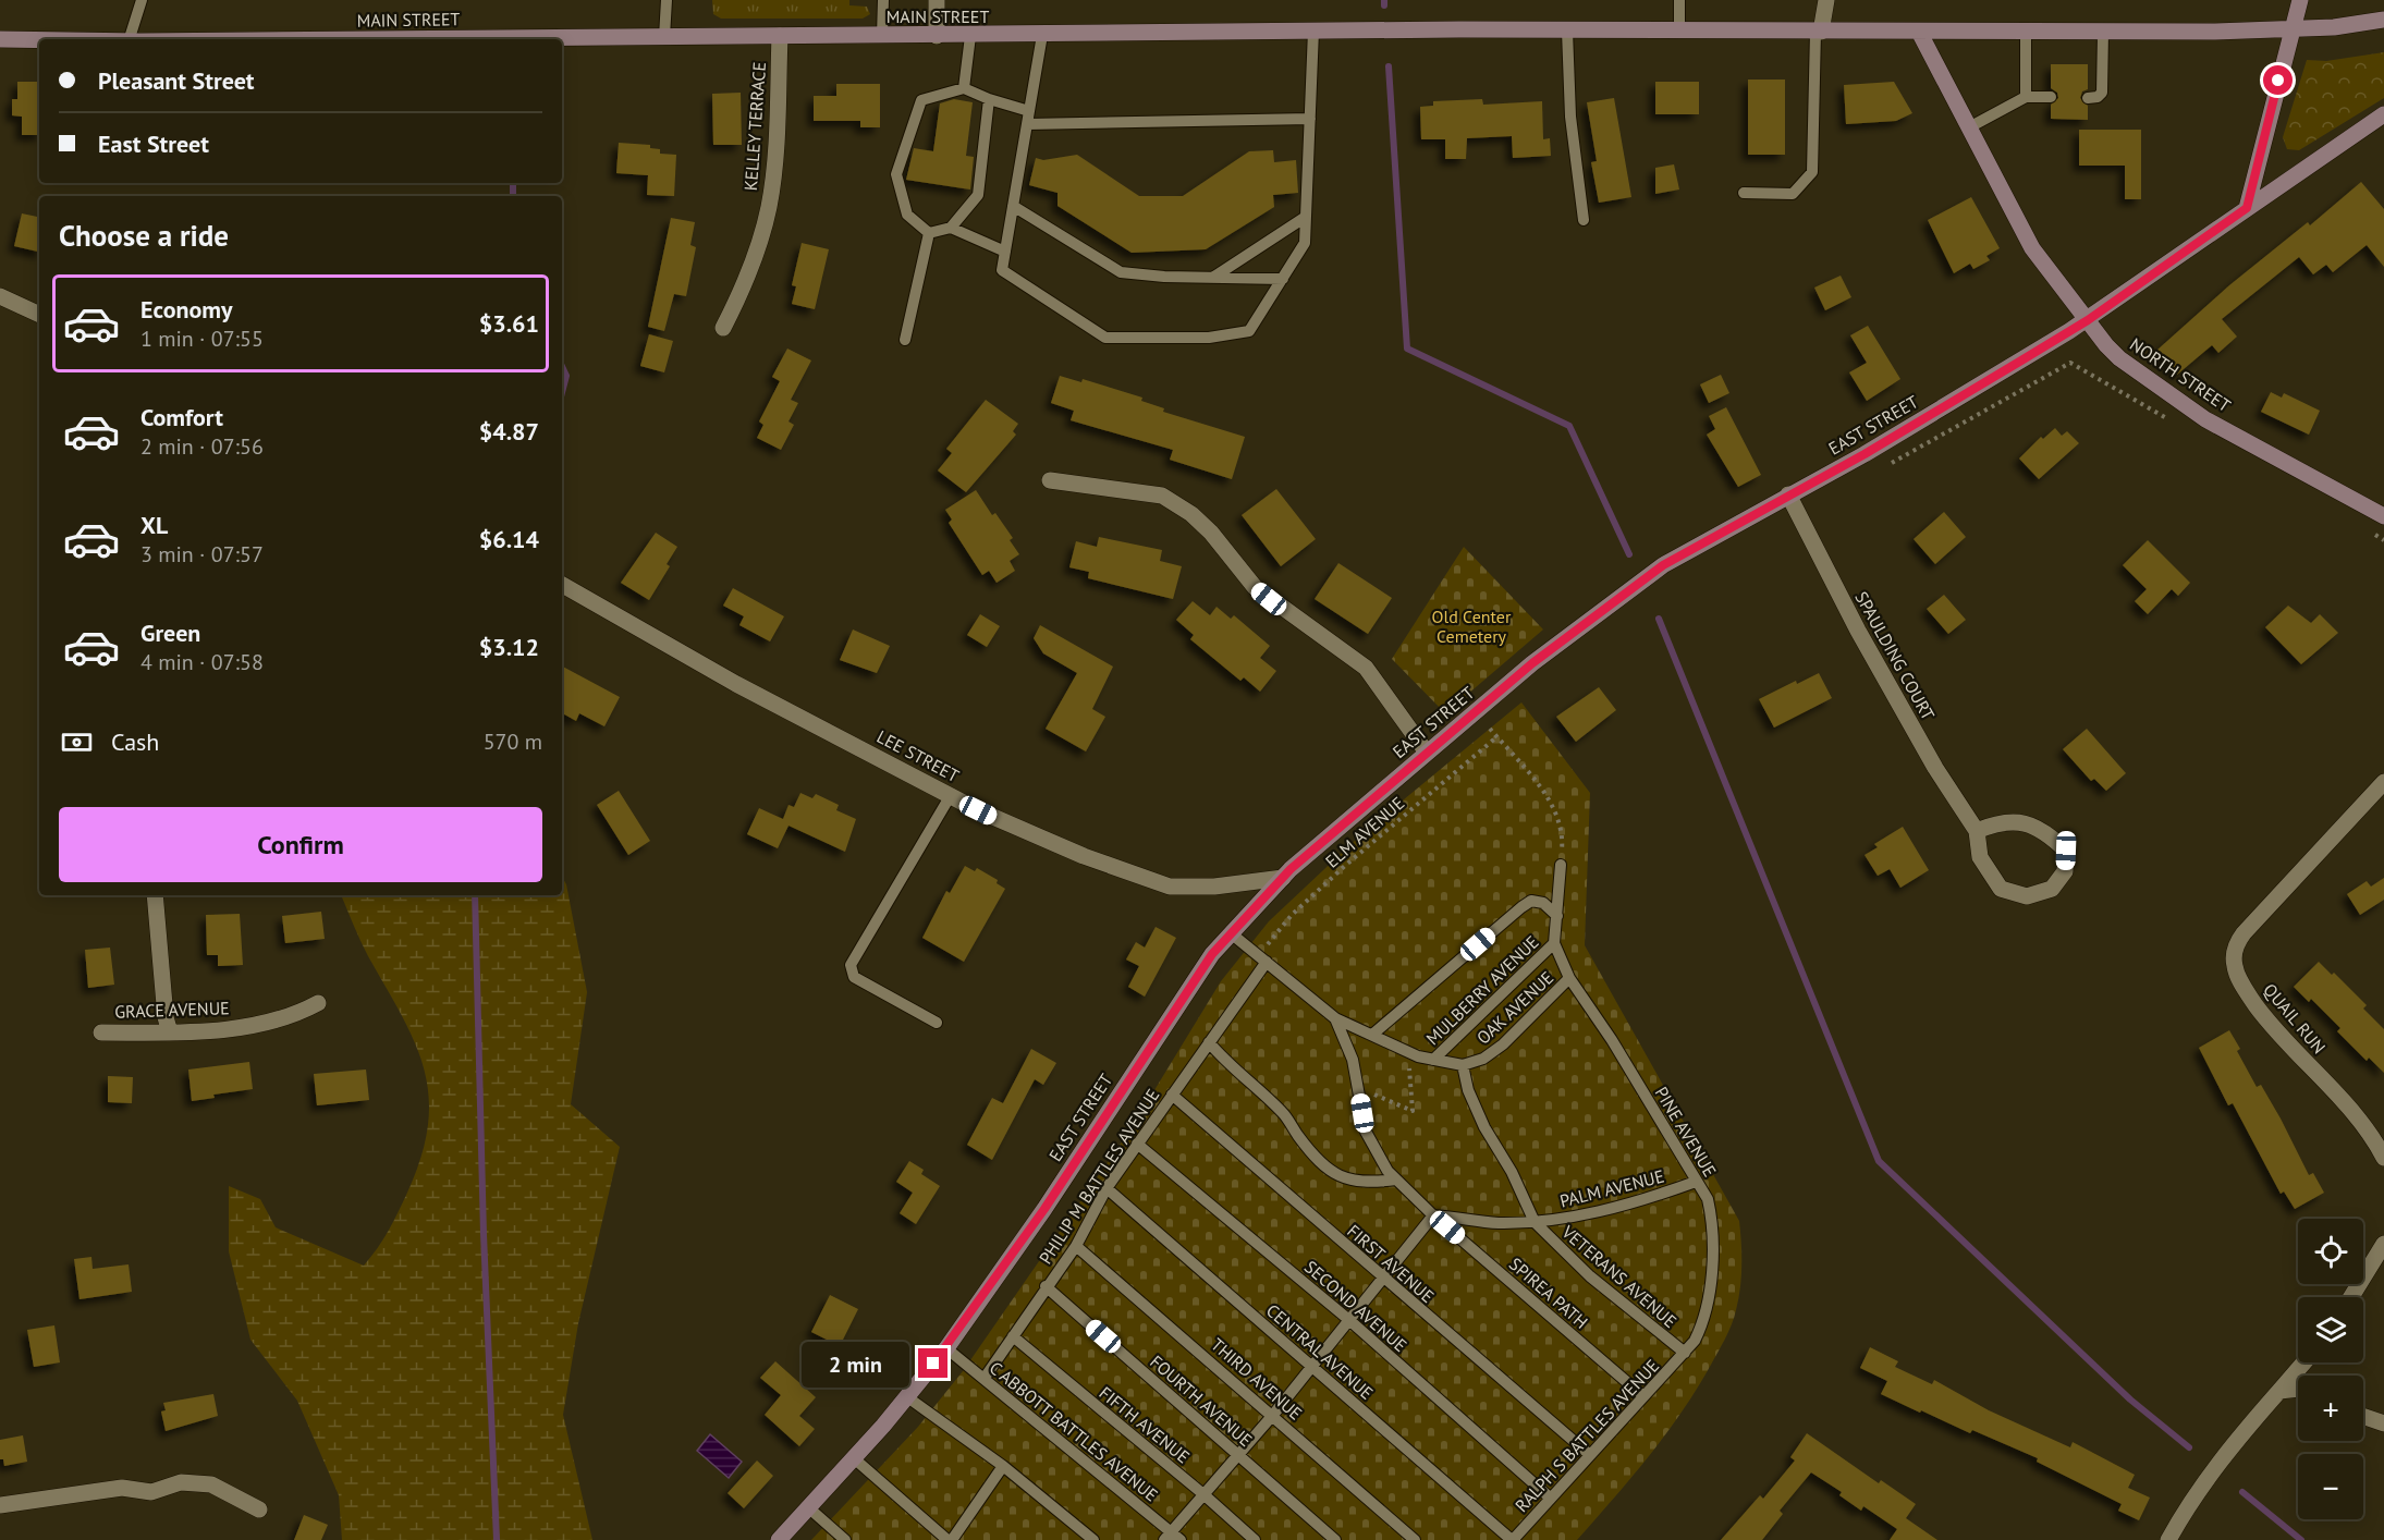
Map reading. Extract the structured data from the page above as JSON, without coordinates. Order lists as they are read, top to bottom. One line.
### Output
{"streets":{"main road":["MAIN STREET","NORTH STREET","EAST STREET"],"street":["KELLEY TERRACE","SPAULDING COURT","LEE STREET","GRACE AVENUE","QUAIL RUN"],"lane":["MULBERRY AVENUE","OAK AVENUE","PINE AVENUE","PHILIP M BATTLES AVENUE","PALM AVENUE","FIRST AVENUE","VETERANS AVENUE","SPIREA PATH","SECOND AVENUE","CENTRAL AVENUE","THIRD AVENUE","FOURTH AVENUE","FIFTH AVENUE","C ABBOTT BATTLES AVENUE","RALPH S BATTLES AVENUE"],"path":["ELM AVENUE"]},"crossings":[["MAIN STREET","KELLEY TERRACE"],["MAIN STREET","NORTH STREET"],["NORTH STREET","EAST STREET"],["EAST STREET","SPAULDING COURT"],["EAST STREET","LEE STREET"],["EAST STREET","C ABBOTT BATTLES AVENUE"],["ELM AVENUE","PHILIP M BATTLES AVENUE"],["MULBERRY AVENUE","PINE AVENUE"],["OAK AVENUE","PINE AVENUE"],["PINE AVENUE","PALM AVENUE"],["PINE AVENUE","VETERANS AVENUE"],["PINE AVENUE","RALPH S BATTLES AVENUE"],["PHILIP M BATTLES AVENUE","FIRST AVENUE"],["PHILIP M BATTLES AVENUE","SECOND AVENUE"],["PHILIP M BATTLES AVENUE","CENTRAL AVENUE"],["PHILIP M BATTLES AVENUE","THIRD AVENUE"],["PHILIP M BATTLES AVENUE","FOURTH AVENUE"],["PHILIP M BATTLES AVENUE","FIFTH AVENUE"],["PHILIP M BATTLES AVENUE","C ABBOTT BATTLES AVENUE"],["PALM AVENUE","VETERANS AVENUE"],["PALM AVENUE","SPIREA PATH"],["FIRST AVENUE","RALPH S BATTLES AVENUE"],["VETERANS AVENUE","RALPH S BATTLES AVENUE"],["SPIREA PATH","RALPH S BATTLES AVENUE"],["SECOND AVENUE","RALPH S BATTLES AVENUE"],["CENTRAL AVENUE","RALPH S BATTLES AVENUE"]],"parks":["Old Center Cemetery"],"page":{"banner":["Pleasant Street","East Street"],"heading":"Choose a ride","list":[{"name":"Economy","note":"1 min · 07:55","value":"$3.61"},{"name":"Comfort","note":"2 min · 07:56","value":"$4.87"},{"name":"XL","note":"3 min · 07:57","value":"$6.14"},{"name":"Green","note":"4 min · 07:58","value":"$3.12"}],"pay":["Cash","570 m"],"buttons":"Confirm","map_buttons":["+","−"],"bubble":"2 min"}}
